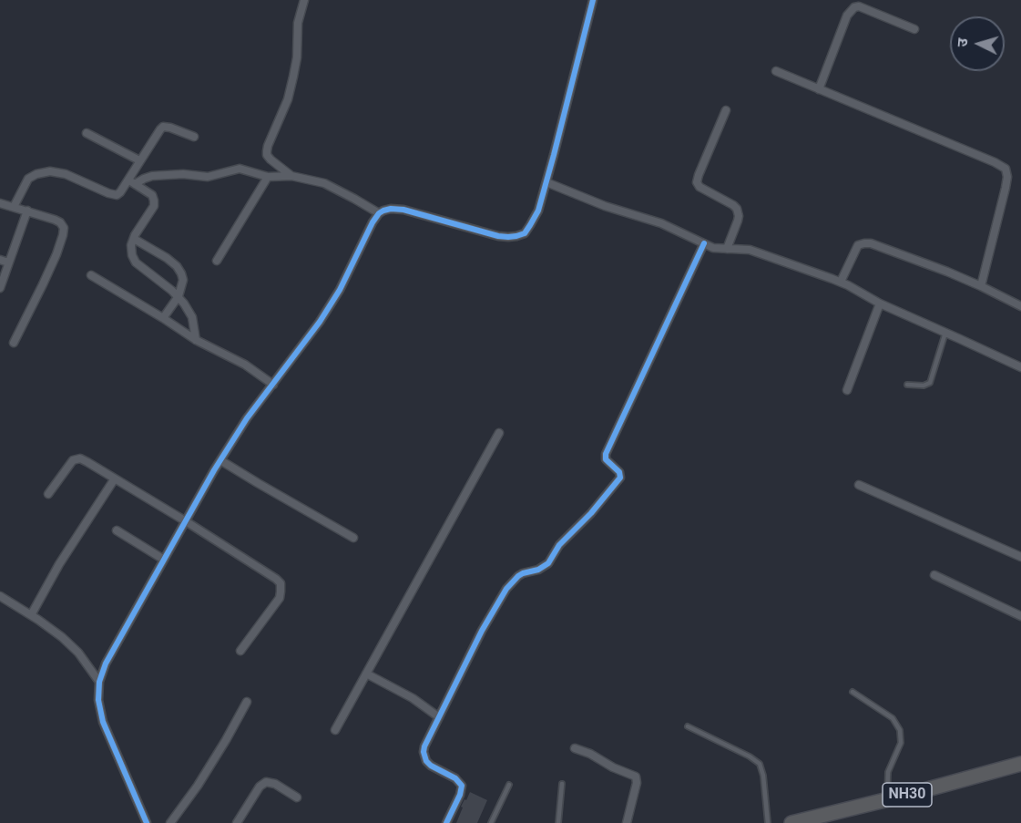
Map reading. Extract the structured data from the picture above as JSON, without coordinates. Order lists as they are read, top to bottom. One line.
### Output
{"streets":{"highway":["NH30"]},"north":"left"}
